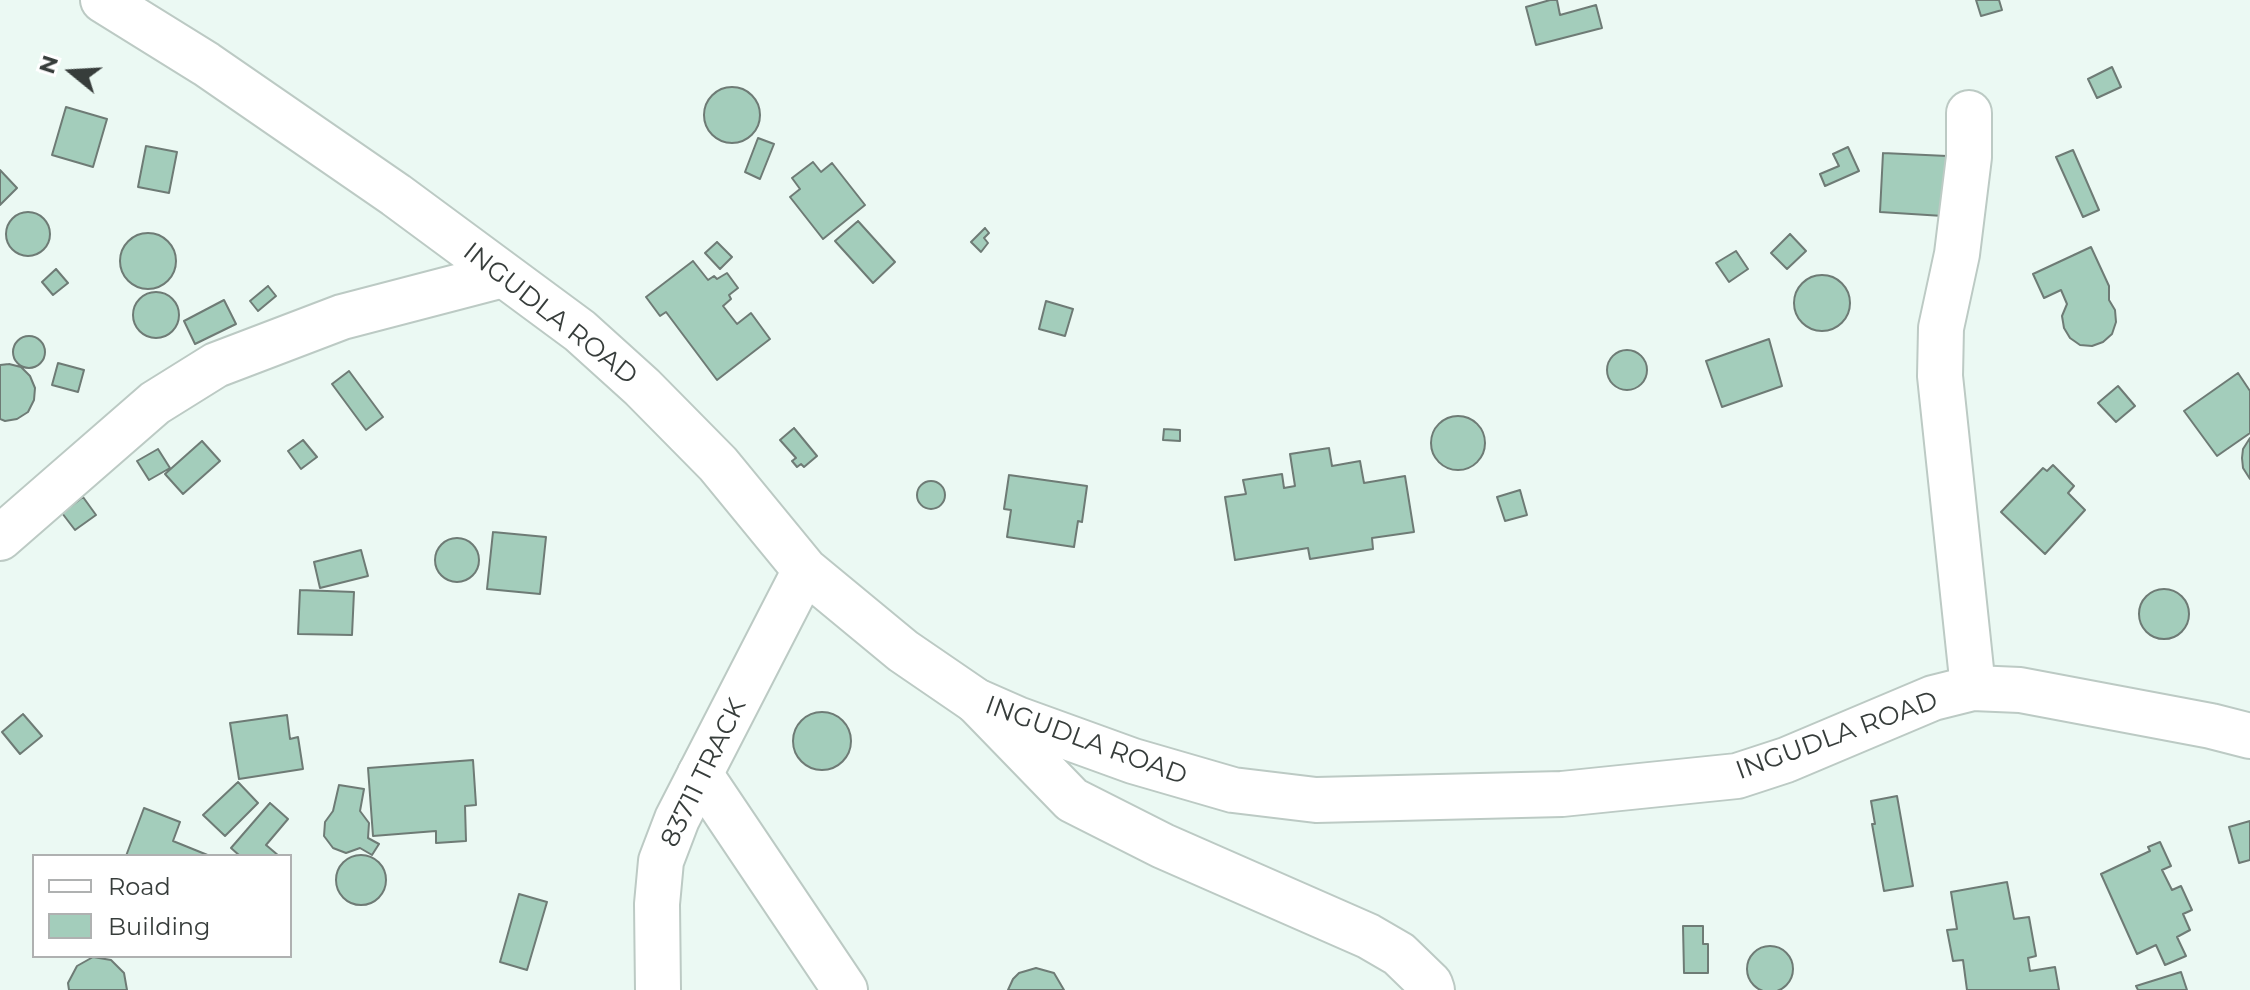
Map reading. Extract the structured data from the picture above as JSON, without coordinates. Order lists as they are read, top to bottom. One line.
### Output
{"streets":{"street":["INGUDLA ROAD","83711 TRACK"]},"crossings":[["INGUDLA ROAD","83711 TRACK"]],"legend":["Road","Building"],"north":"left"}
